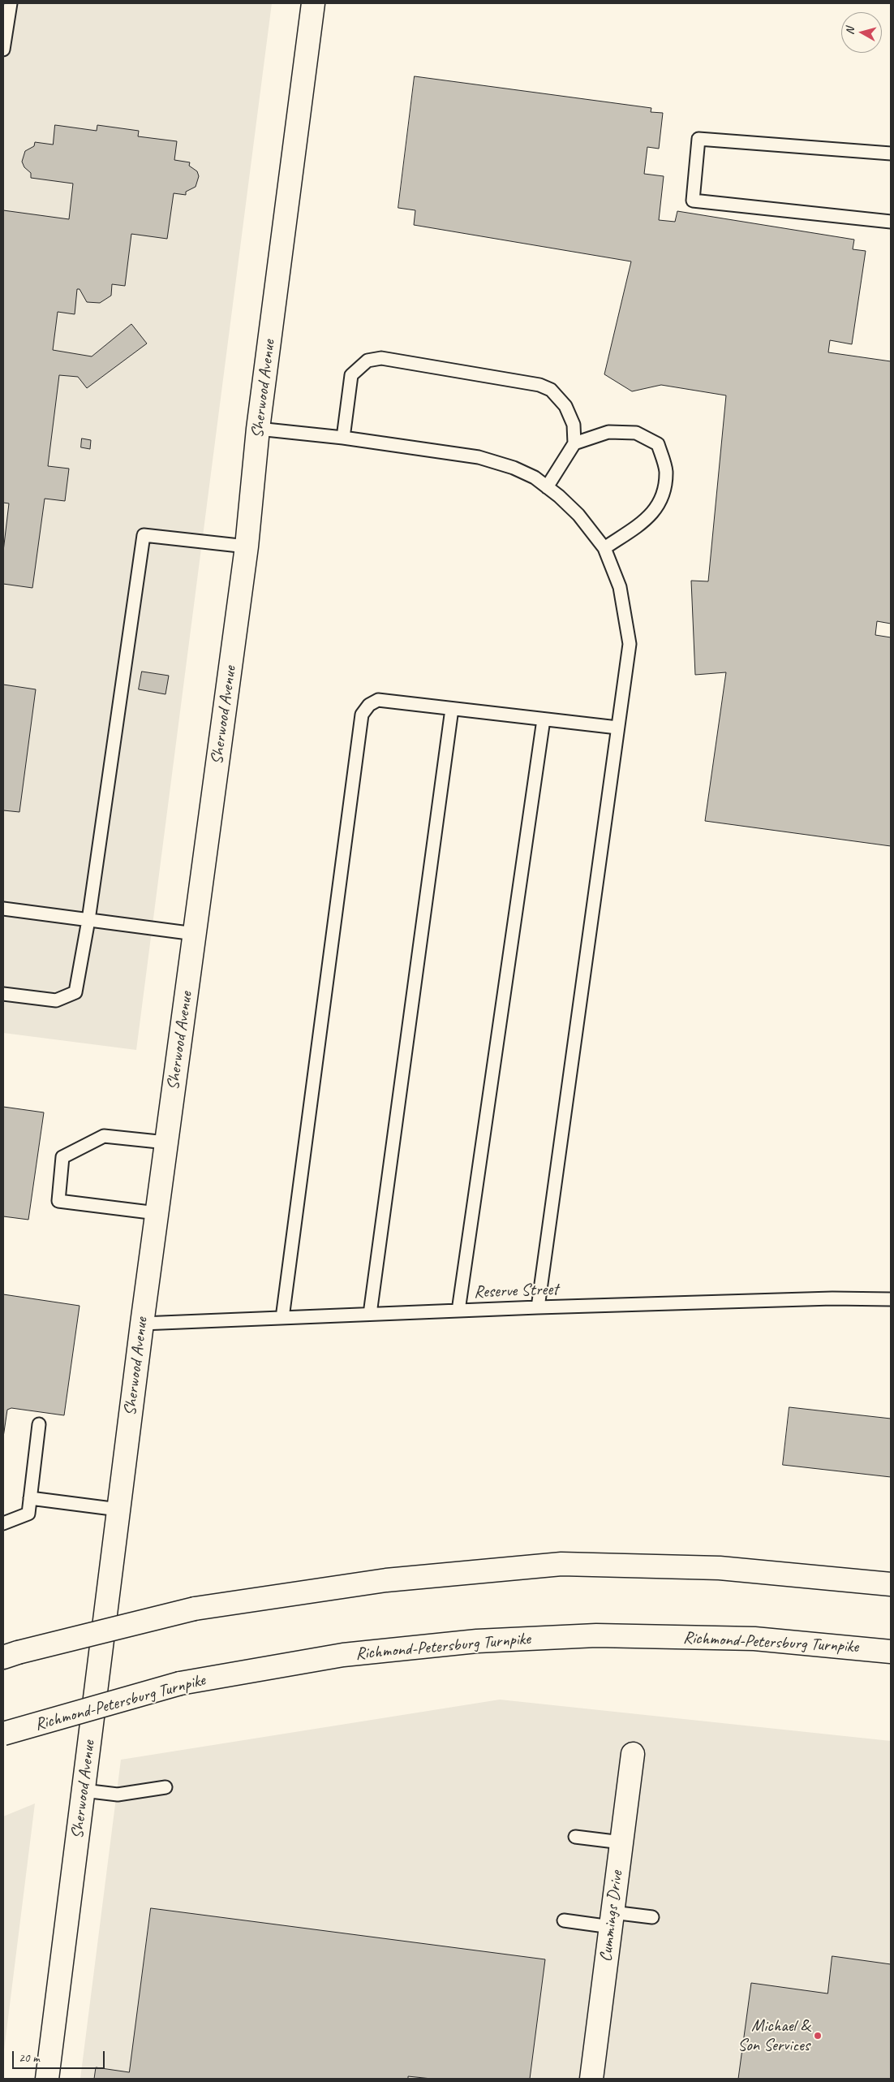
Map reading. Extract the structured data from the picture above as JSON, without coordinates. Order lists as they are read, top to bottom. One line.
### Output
{"streets":{"main road":["Sherwood Avenue","Richmond-Petersburg Turnpike","Cummings Drive"],"lane":["Reserve Street"]},"crossings":[["Sherwood Avenue","Reserve Street"]],"places":["Michael & Son Services"],"scale_bar":"20 m","north":"left"}
